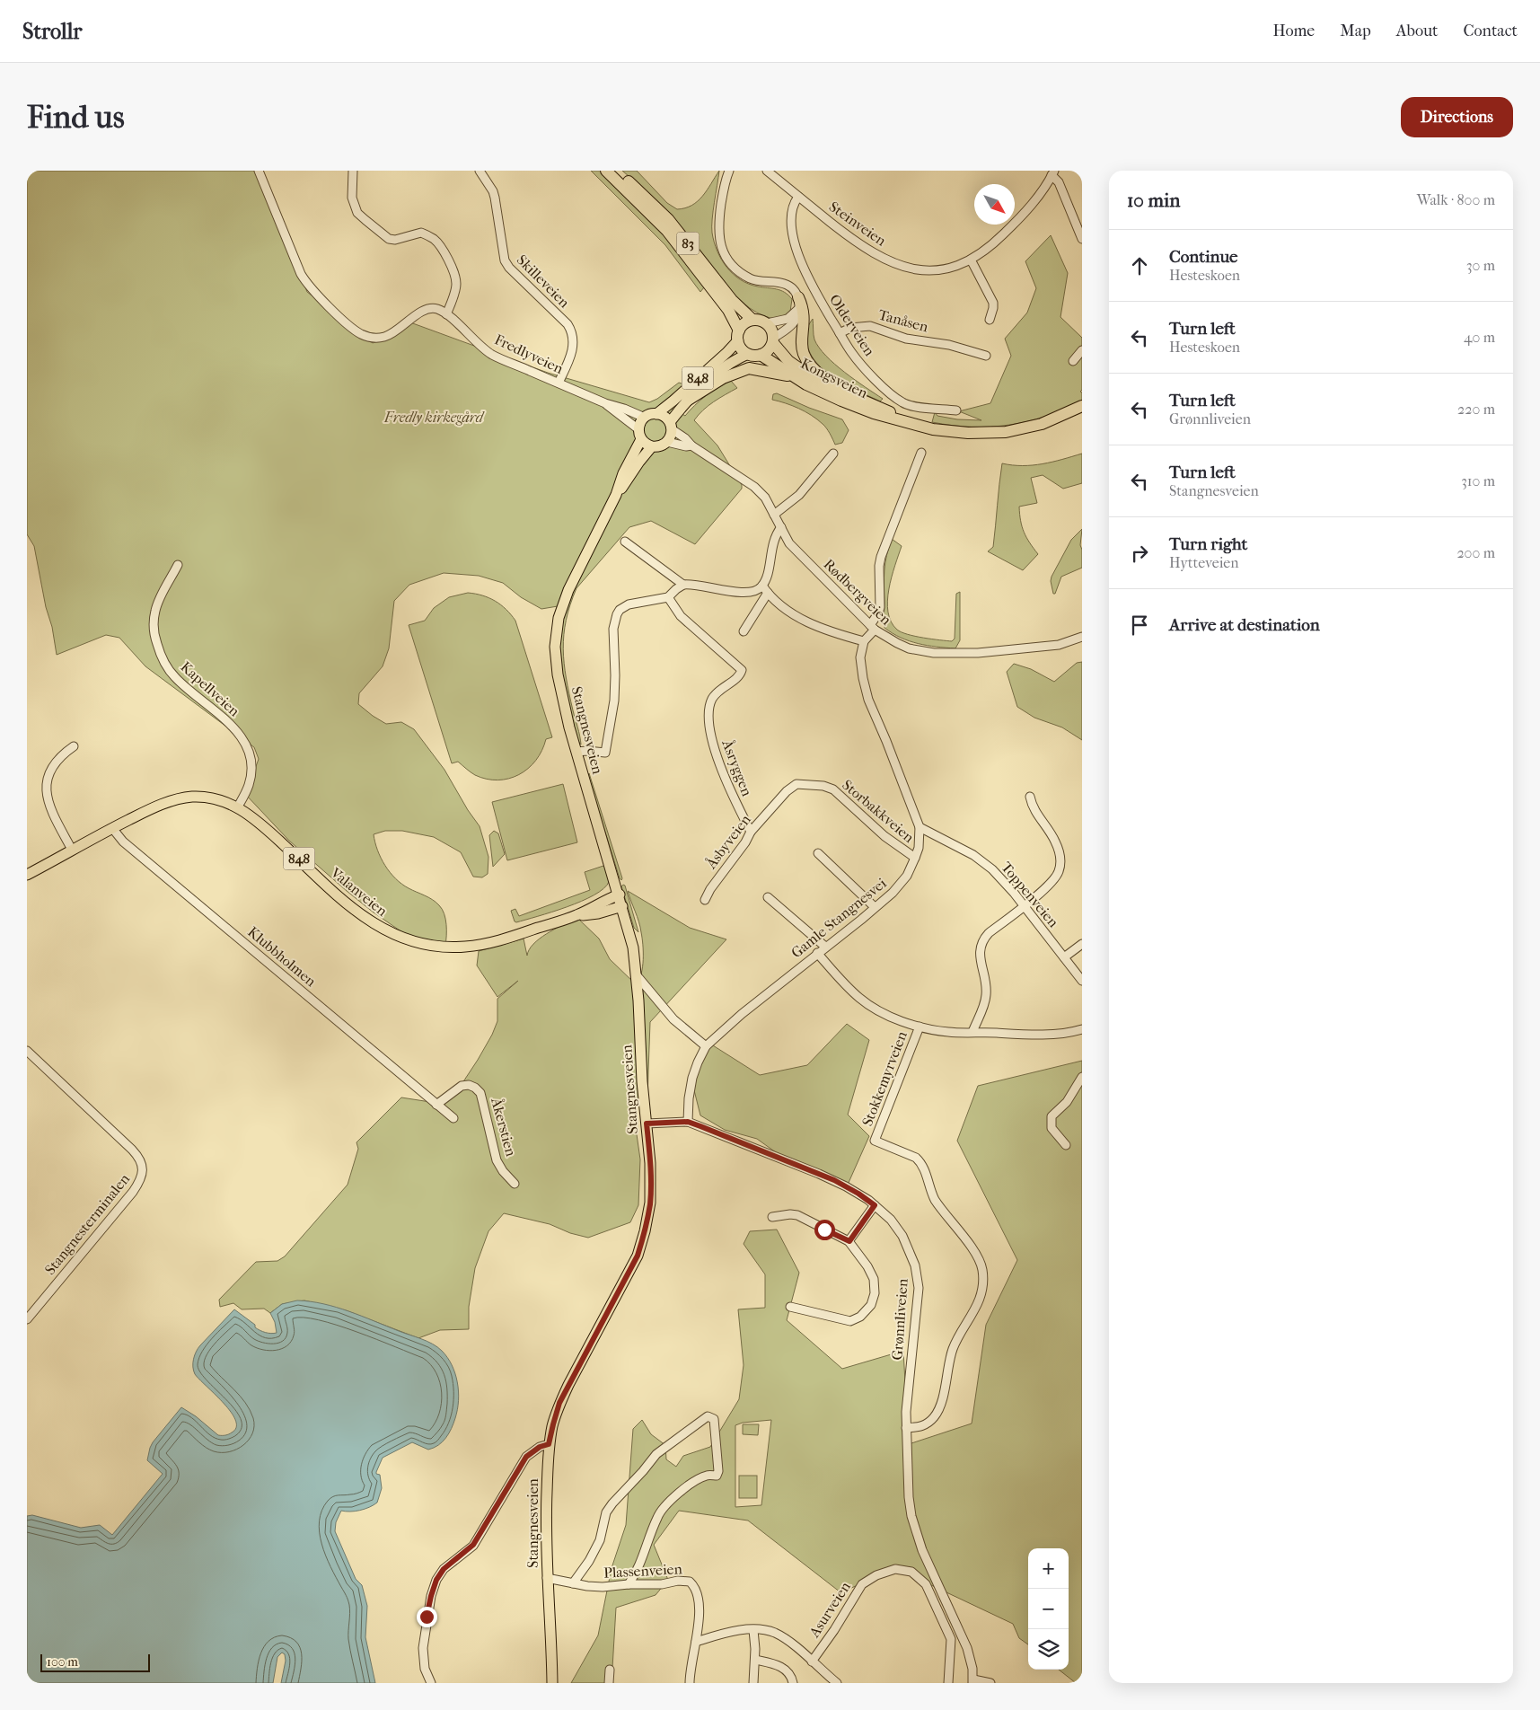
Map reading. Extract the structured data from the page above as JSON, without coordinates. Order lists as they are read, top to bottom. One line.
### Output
{"streets":{"highway":["83","Kongsveien"],"main road":["848","Stangnesveien","Valanveien"],"street":["Steinveien","Skilleveien","Tanåsen","Olderveien","Fredlyveien","Rødbergveien","Kapellveien","Åsryggen","Storbakkveien","Åsbyveien","Toppenveien","Gamle Stangnesvei","Klubbholmen","Stokkemyrveien","Åkerstien","Stangnesterminalen","Grønnliveien","Plassenveien","Asurveien"]},"crossings":[["Steinveien","Olderveien"],["83","848"],["83","Kongsveien"],["Skilleveien","Fredlyveien"],["Tanåsen","Olderveien"],["Fredlyveien","848"],["Fredlyveien","Rødbergveien"],["Fredlyveien","Stangnesveien"],["848","Kongsveien"],["848","Rødbergveien"],["848","Stangnesveien"],["Rødbergveien","Stangnesveien"],["Kapellveien","Valanveien"],["Stangnesveien","Valanveien"],["Stangnesveien","Grønnliveien"],["Stangnesveien","Plassenveien"],["Åsryggen","Åsbyveien"],["Storbakkveien","Åsbyveien"],["Storbakkveien","Gamle Stangnesvei"],["Valanveien","Klubbholmen"],["Toppenveien","Gamle Stangnesvei"],["Gamle Stangnesvei","Stokkemyrveien"],["Gamle Stangnesvei","Grønnliveien"],["Klubbholmen","Åkerstien"],["Stokkemyrveien","Grønnliveien"]],"parks":["Fredly kirkegård"],"scale_bar":"100 m","north":"bottom right","page":{"header":"Strollr","nav":["Home","Map","About","Contact"],"buttons":"Directions","title":"Find us","heading":["10 min","Walk · 800 m"],"list":[["Continue","Hesteskoen","30 m"],["Turn left","Hesteskoen","40 m"],["Turn left","Grønnliveien","220 m"],["Turn left","Stangnesveien","310 m"],["Turn right","Hytteveien","200 m"],"Arrive at destination"],"map_buttons":["+","−"],"scale":"100 m"}}
